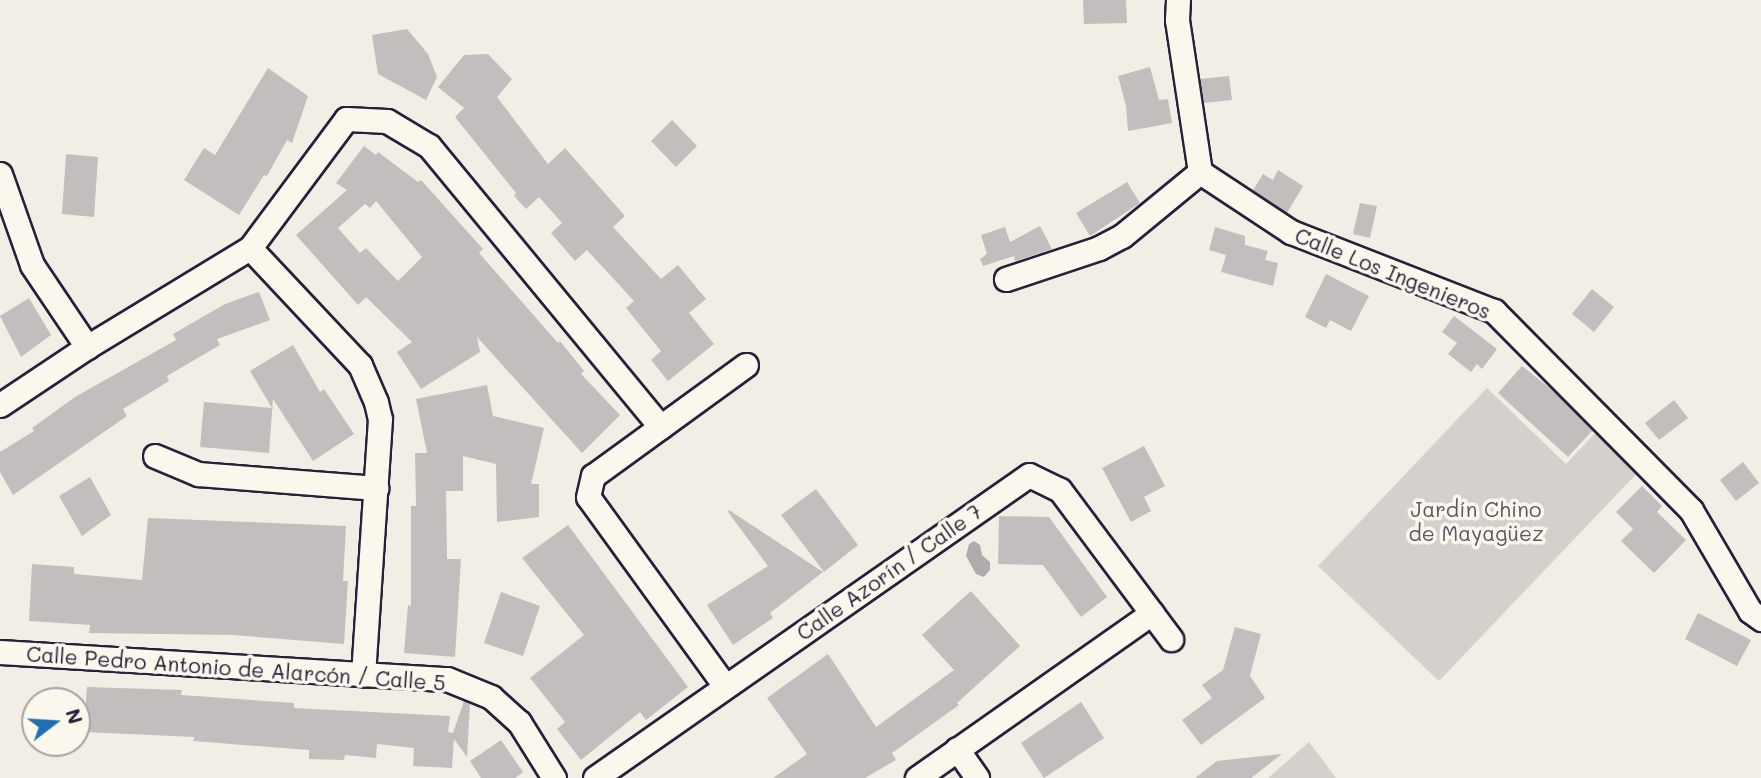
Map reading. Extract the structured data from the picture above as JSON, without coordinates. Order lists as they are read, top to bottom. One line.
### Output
{"streets":{"street":["Calle Los Ingenieros","Calle Azorín / Calle 7","Calle Pedro Antonio de Alarcón / Calle 5"]},"parks":["Jardín Chino de Mayagüez"],"north":"right"}
